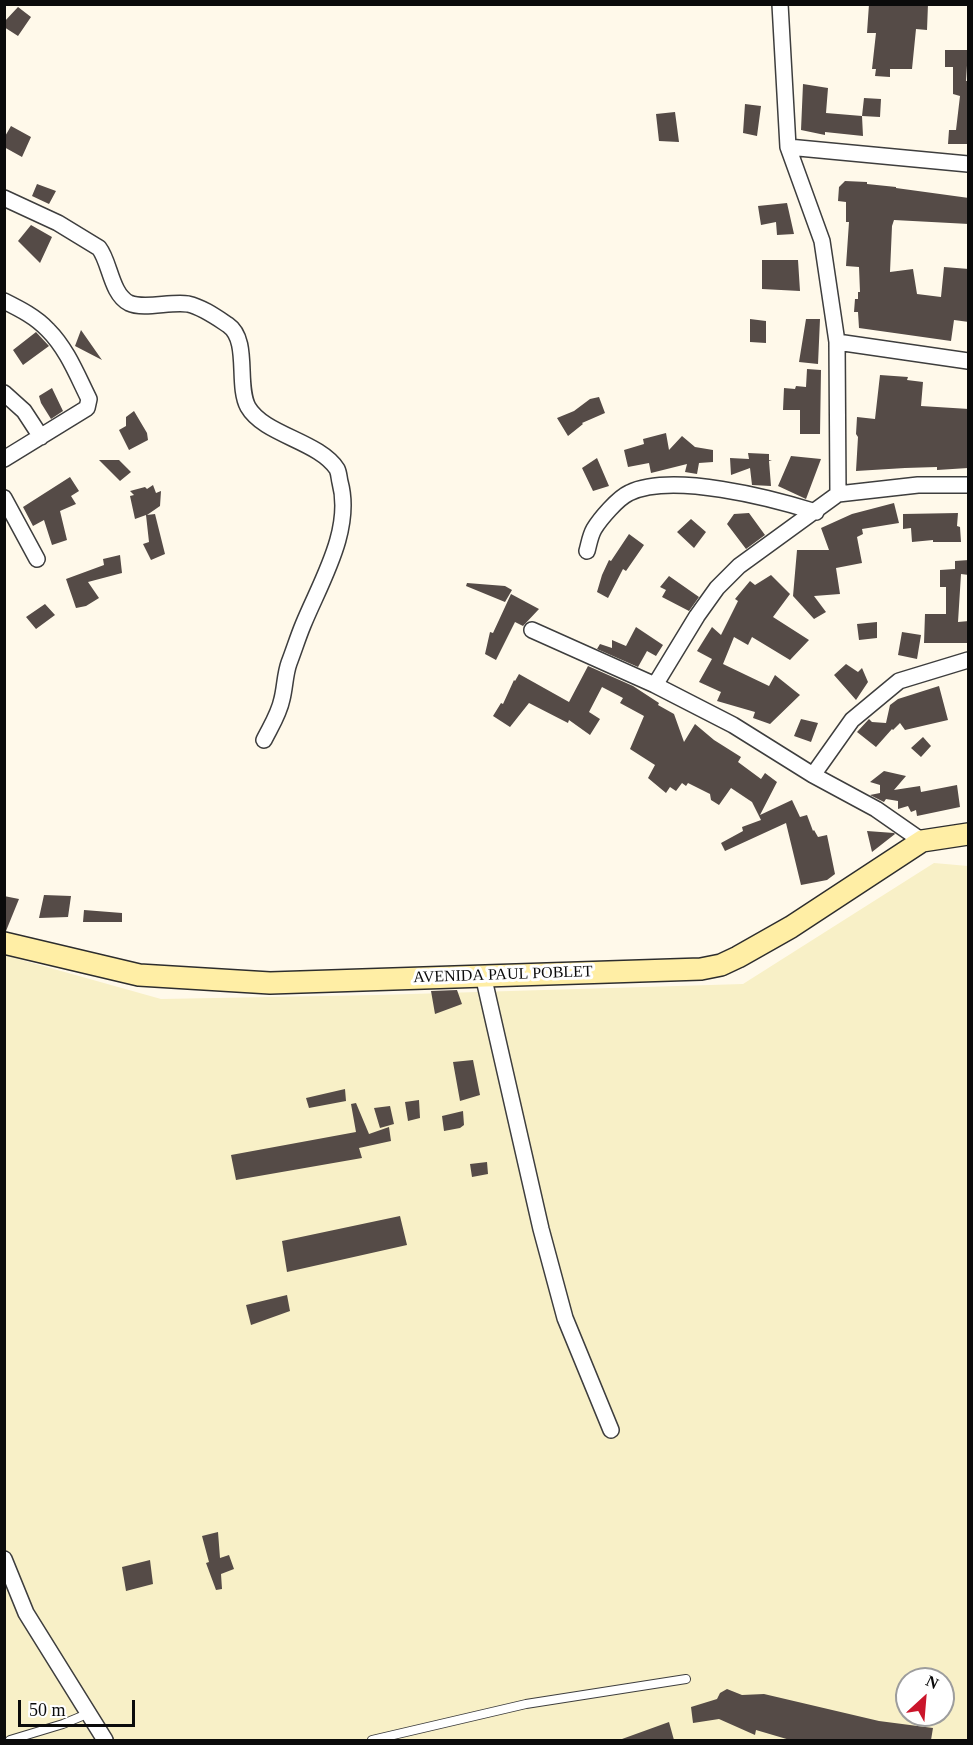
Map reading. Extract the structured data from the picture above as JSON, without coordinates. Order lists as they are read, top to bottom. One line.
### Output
{"streets":{"main road":["AVENIDA PAUL POBLET"]},"scale_bar":"50 m","north":"top right"}
